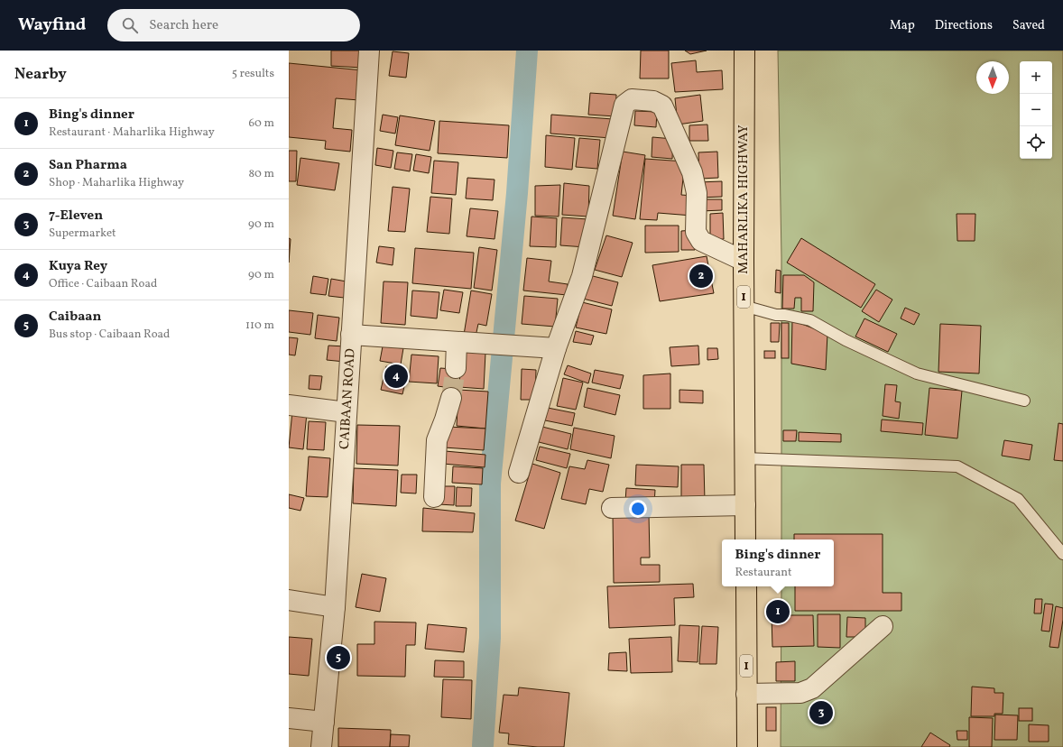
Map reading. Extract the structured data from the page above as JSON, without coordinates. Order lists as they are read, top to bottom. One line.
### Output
{"streets":{"highway":["MAHARLIKA HIGHWAY","1"],"street":["CAIBAAN ROAD"]},"north":"bottom","page":{"header":"Wayfind","search":"Search here","nav":["Map","Directions","Saved"],"heading":["Nearby","5 results"],"map_buttons":["+","−"],"list":[{"mark":"1","name":"Bing's dinner","note":"Restaurant · Maharlika Highway","value":"60 m"},{"mark":"2","name":"San Pharma","note":"Shop · Maharlika Highway","value":"80 m"},{"mark":"3","name":"7-Eleven","note":"Supermarket","value":"90 m"},{"mark":"4","name":"Kuya Rey","note":"Office · Caibaan Road","value":"90 m"},{"mark":"5","name":"Caibaan","note":"Bus stop · Caibaan Road","value":"110 m"}],"pins":["2","4","1","5","3"],"popup":["Bing's dinner","Restaurant"]}}
